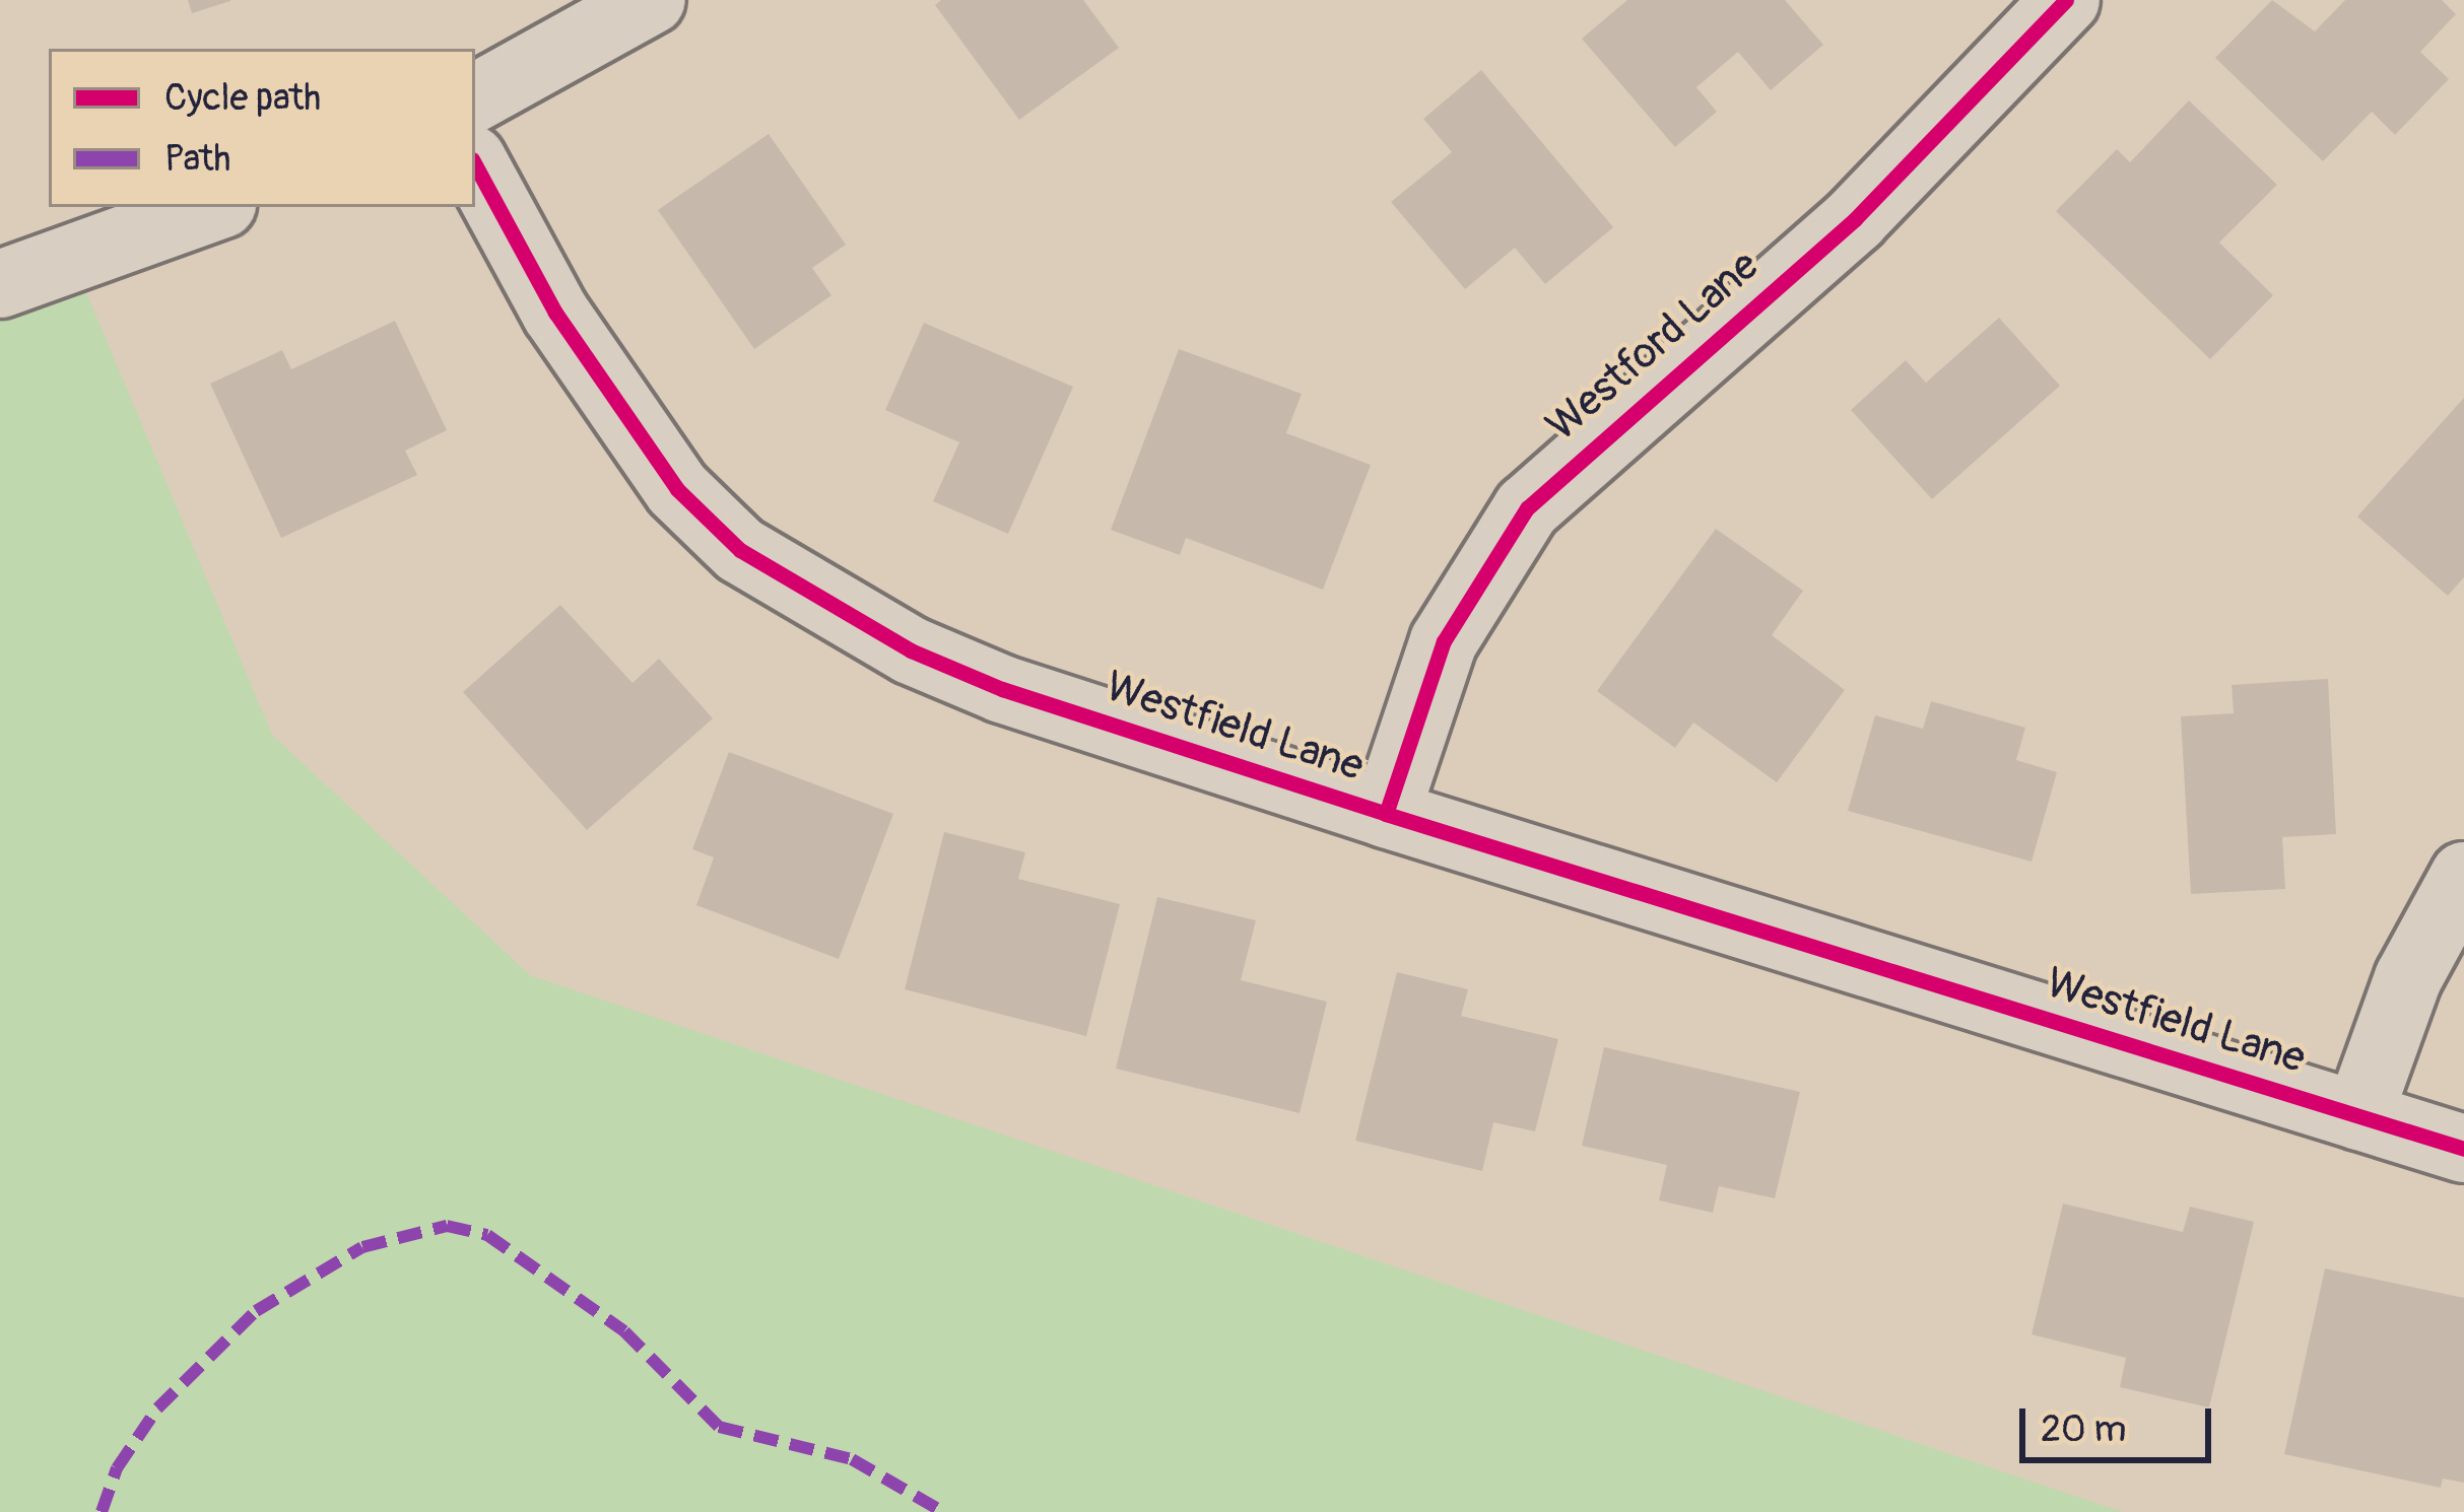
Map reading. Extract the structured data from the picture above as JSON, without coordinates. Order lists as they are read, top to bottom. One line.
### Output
{"streets":{"street":["Westford Lane","Westfield Lane"]},"crossings":[["Westford Lane","Westfield Lane"]],"legend":["Cycle path","Path"],"scale_bar":"20 m"}
